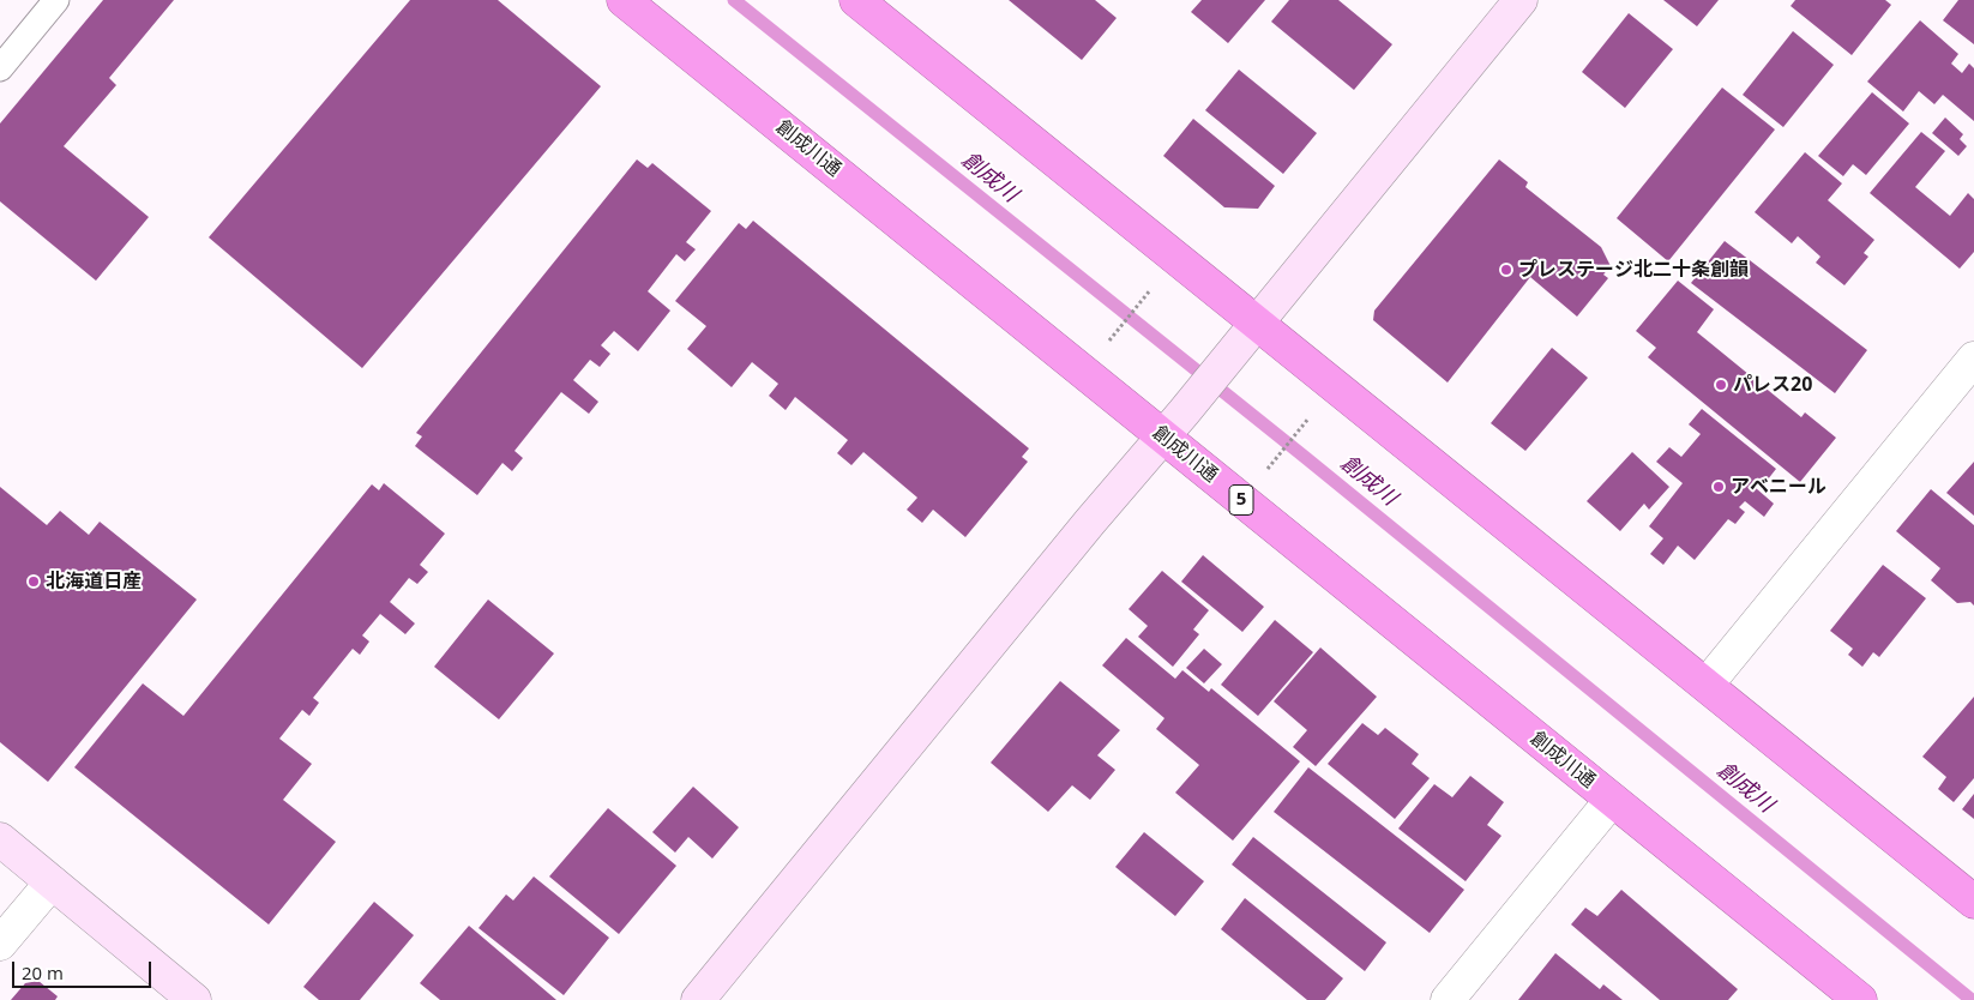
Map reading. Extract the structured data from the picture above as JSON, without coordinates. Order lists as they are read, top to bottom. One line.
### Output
{"streets":{"highway":["創成川通","5"]},"water":["創成川"],"places":["プレステージ北二十条創韻","パレス20","アベニール","北海道日産"],"scale_bar":"20 m"}
